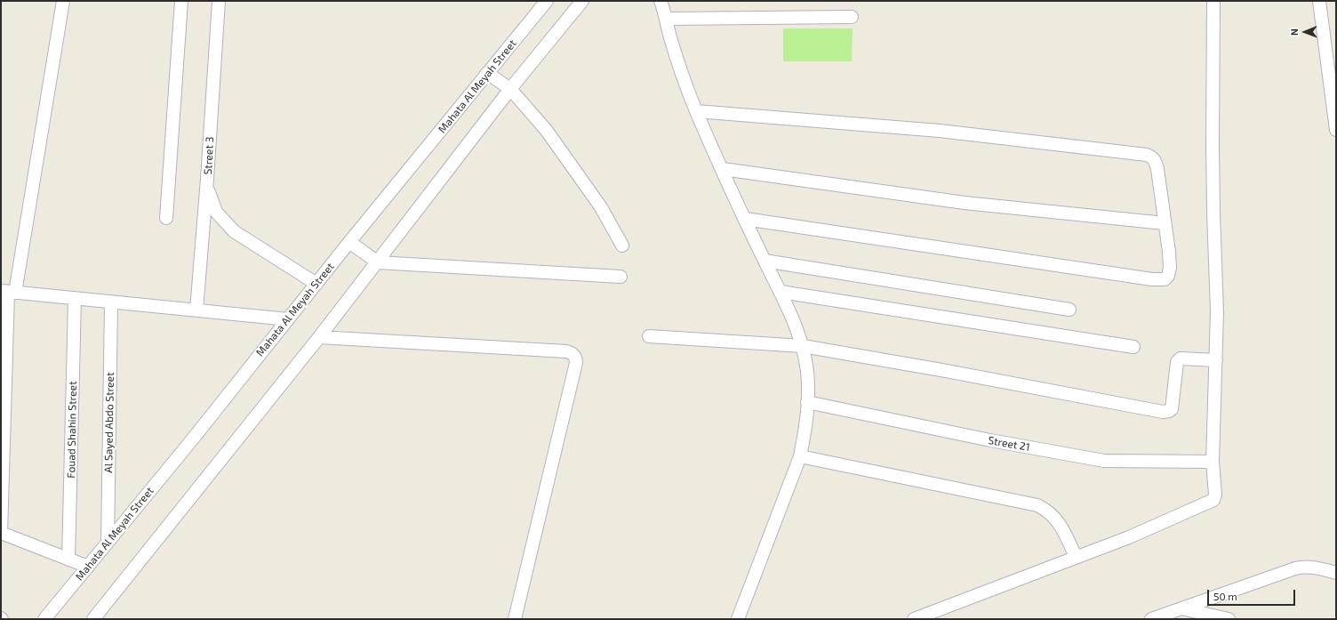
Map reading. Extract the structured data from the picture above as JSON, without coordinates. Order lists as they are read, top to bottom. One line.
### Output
{"streets":{"street":["Mahata Al Meyah Street","Street 3","Al Sayed Abdo Street","Fouad Shahin Street","Street 21"]},"crossings":[["Mahata Al Meyah Street","Al Sayed Abdo Street"]],"scale_bar":"50 m","north":"left"}
